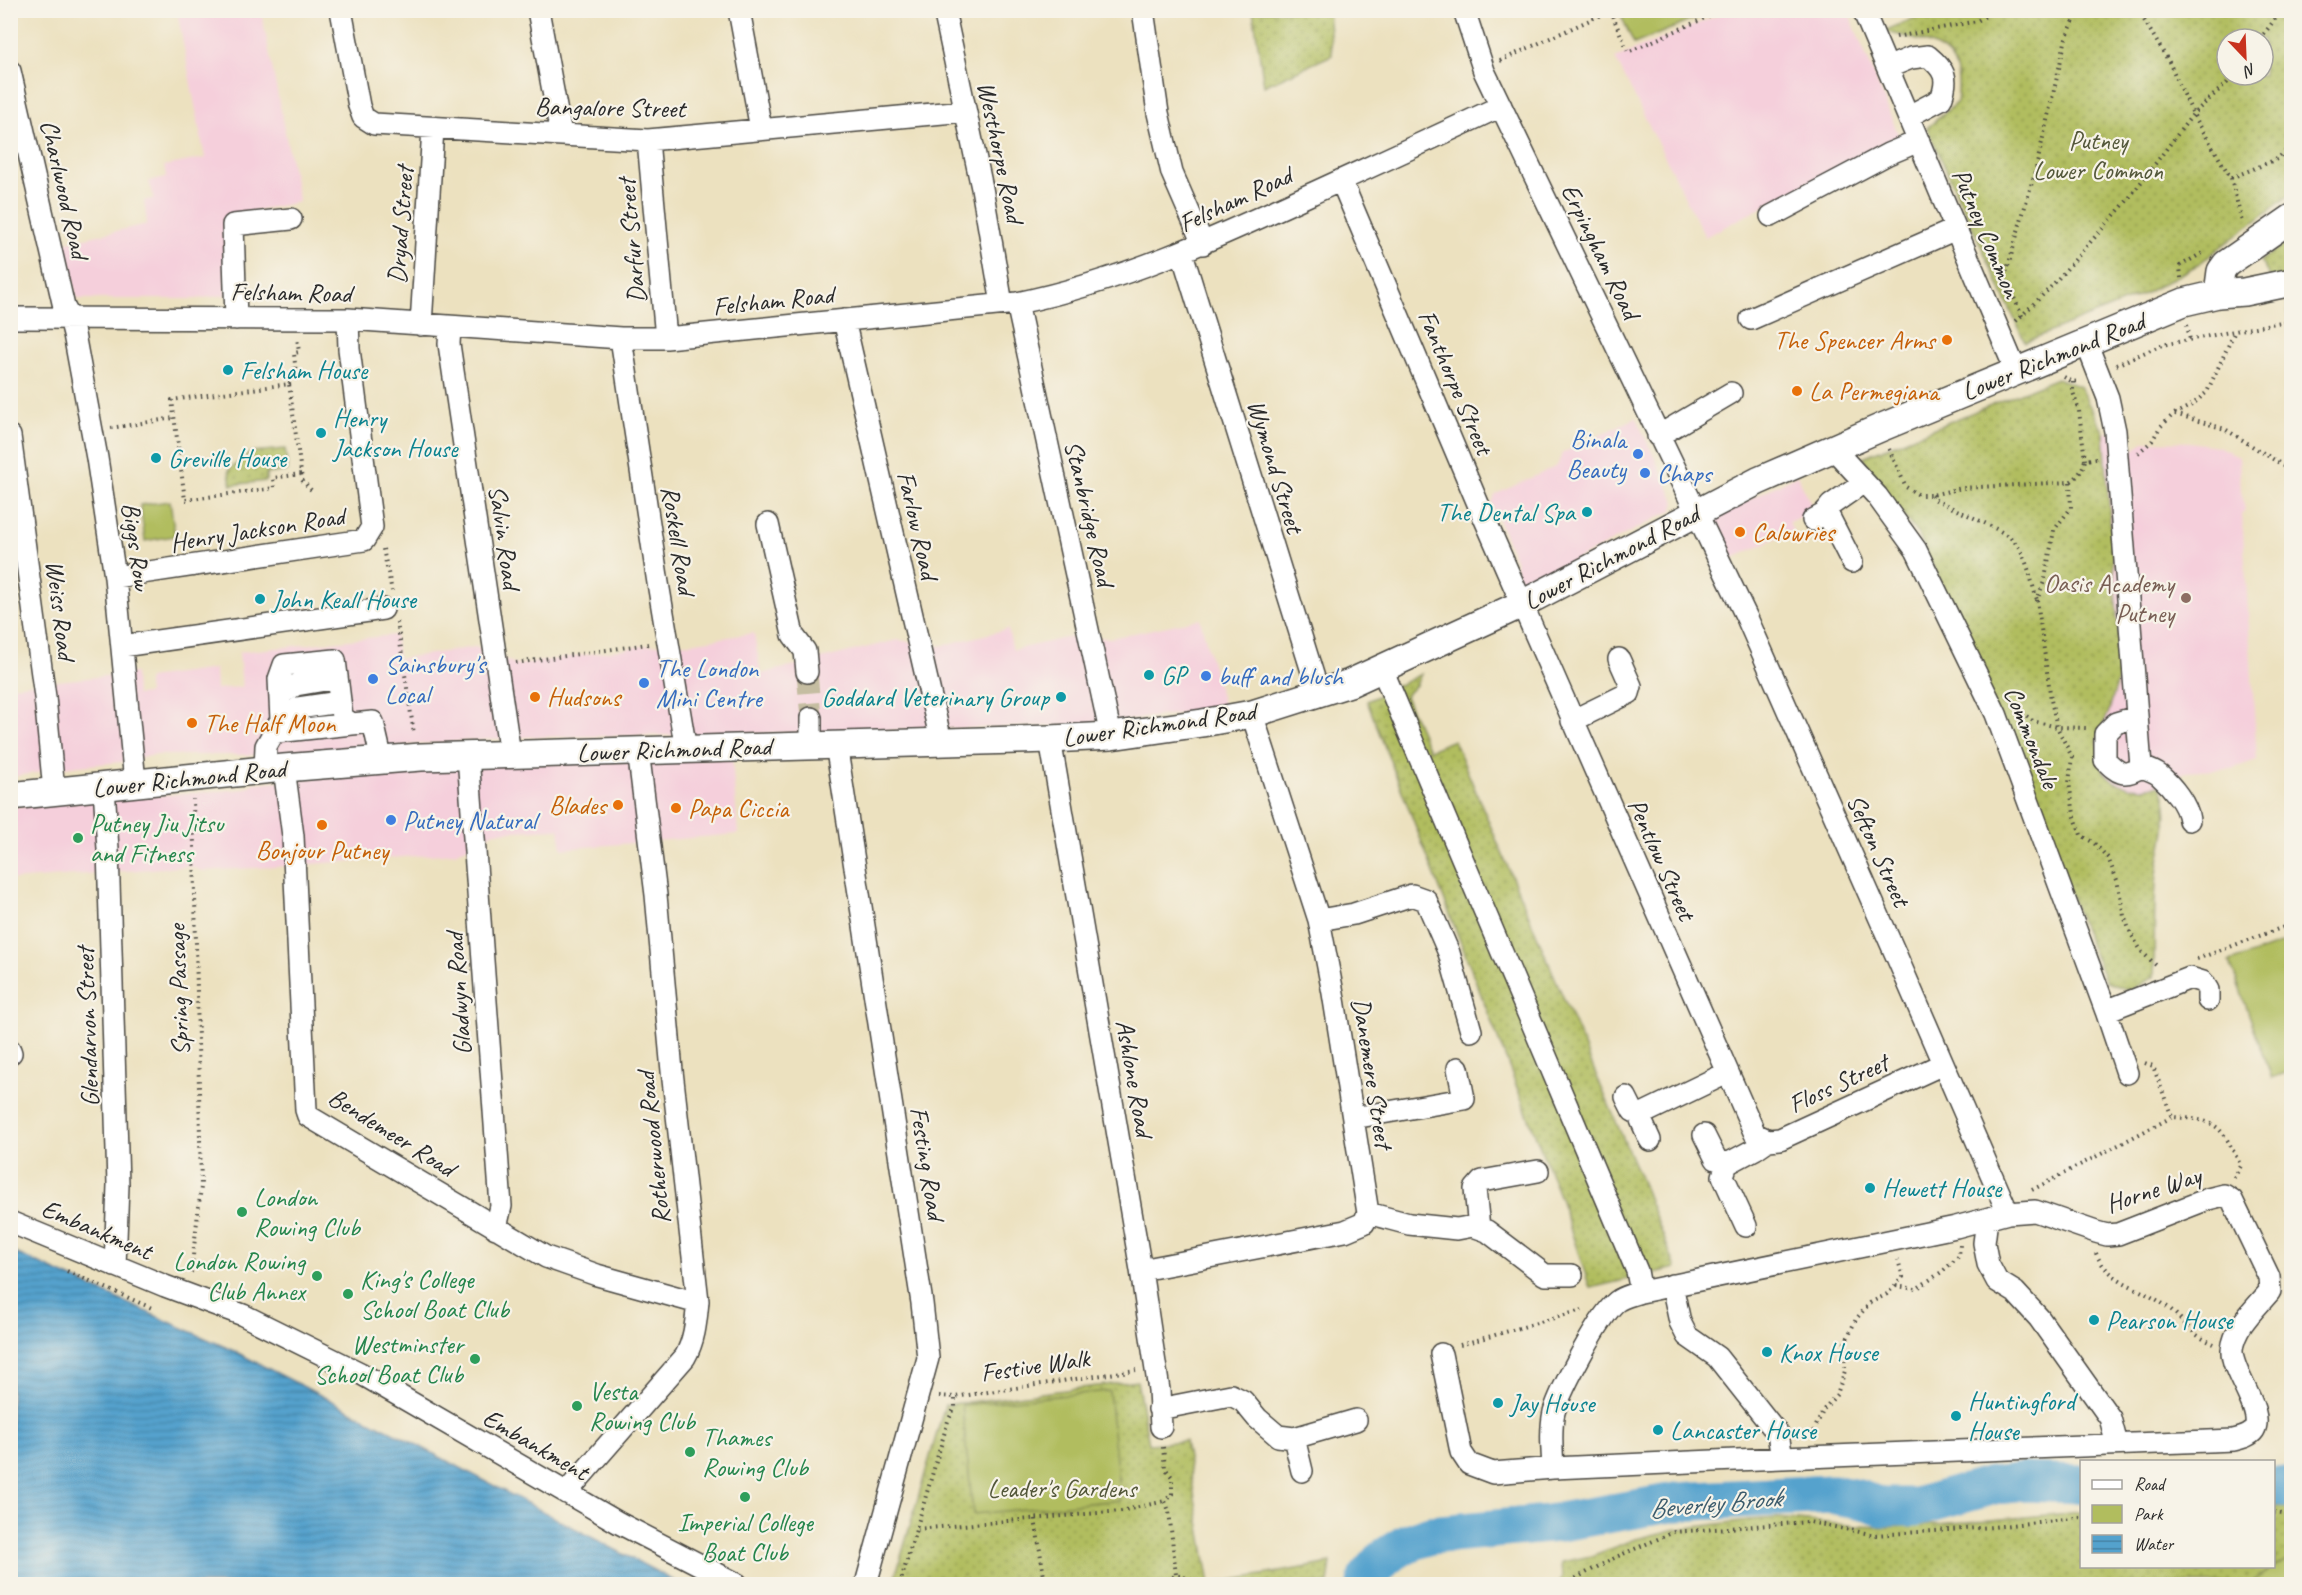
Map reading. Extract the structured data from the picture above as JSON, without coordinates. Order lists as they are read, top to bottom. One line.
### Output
{"streets":{"main road":["Lower Richmond Road"],"street":["Bangalore Street","Westhorpe Road","Charlwood Road","Felsham Road","Dryad Street","Putney Common","Darfur Street","Erpingham Road","Fanthorpe Street","Wymond Street","Stanbridge Road","Farlow Road","Henry Jackson Road","Salvin Road","Roskell Road","Biggs Row","Weiss Road","Commondale","Sefton Street","Pentlow Street","Gladwyn Road","Glendarvon Street","Danemere Street","Ashlone Road","Floss Street","Bendemeer Road","Rotherwood Road","Festing Road","Horne Way","Embankment"],"path":["Spring Passage","Festive Walk"]},"crossings":[["Bangalore Street","Westhorpe Road"],["Bangalore Street","Dryad Street"],["Bangalore Street","Darfur Street"],["Westhorpe Road","Felsham Road"],["Westhorpe Road","Stanbridge Road"],["Charlwood Road","Felsham Road"],["Charlwood Road","Biggs Row"],["Felsham Road","Dryad Street"],["Felsham Road","Darfur Street"],["Felsham Road","Erpingham Road"],["Felsham Road","Fanthorpe Street"],["Felsham Road","Wymond Street"],["Felsham Road","Stanbridge Road"],["Felsham Road","Farlow Road"],["Felsham Road","Henry Jackson Road"],["Felsham Road","Salvin Road"],["Felsham Road","Roskell Road"],["Felsham Road","Biggs Row"],["Putney Common","Lower Richmond Road"],["Erpingham Road","Lower Richmond Road"],["Erpingham Road","Sefton Street"],["Lower Richmond Road","Fanthorpe Street"],["Lower Richmond Road","Wymond Street"],["Lower Richmond Road","Stanbridge Road"],["Lower Richmond Road","Farlow Road"],["Lower Richmond Road","Salvin Road"],["Lower Richmond Road","Roskell Road"],["Lower Richmond Road","Biggs Row"],["Lower Richmond Road","Weiss Road"],["Lower Richmond Road","Commondale"],["Lower Richmond Road","Sefton Street"],["Lower Richmond Road","Pentlow Street"],["Lower Richmond Road","Spring Passage"],["Lower Richmond Road","Gladwyn Road"],["Lower Richmond Road","Glendarvon Street"],["Lower Richmond Road","Danemere Street"],["Lower Richmond Road","Ashlone Road"],["Lower Richmond Road","Bendemeer Road"],["Lower Richmond Road","Rotherwood Road"],["Lower Richmond Road","Festing Road"],["Fanthorpe Street","Pentlow Street"],["Henry Jackson Road","Biggs Row"],["Sefton Street","Floss Street"],["Sefton Street","Horne Way"],["Pentlow Street","Floss Street"],["Spring Passage","Embankment"],["Gladwyn Road","Bendemeer Road"],["Glendarvon Street","Embankment"],["Ashlone Road","Festive Walk"],["Bendemeer Road","Rotherwood Road"],["Rotherwood Road","Embankment"],["Festing Road","Festive Walk"]],"water":["Beverley Brook"],"parks":["Putney Lower Common","Leader's Gardens"],"places":["The Spencer Arms","Felsham House","La Permegiana","Henry Jackson House","Binala Beauty","Greville House","Chaps","The Dental Spa","Calowries","Oasis Academy Putney","John Keall House","GP","buff and blush","Sainsbury's Local","The London Mini Centre","Hudsons","Goddard Veterinary Group","The Half Moon","Blades","Papa Ciccia","Putney Natural","Bonjour Putney","Putney Jiu Jitsu and Fitness","Hewett House","London Rowing Club","London Rowing Club Annex","King's College School Boat Club","Pearson House","Knox House","Westminster School Boat Club","Jay House","Vesta Rowing Club","Huntingford House","Lancaster House","Thames Rowing Club","Imperial College Boat Club"],"legend":["Road","Park","Water"],"north":"bottom right"}
